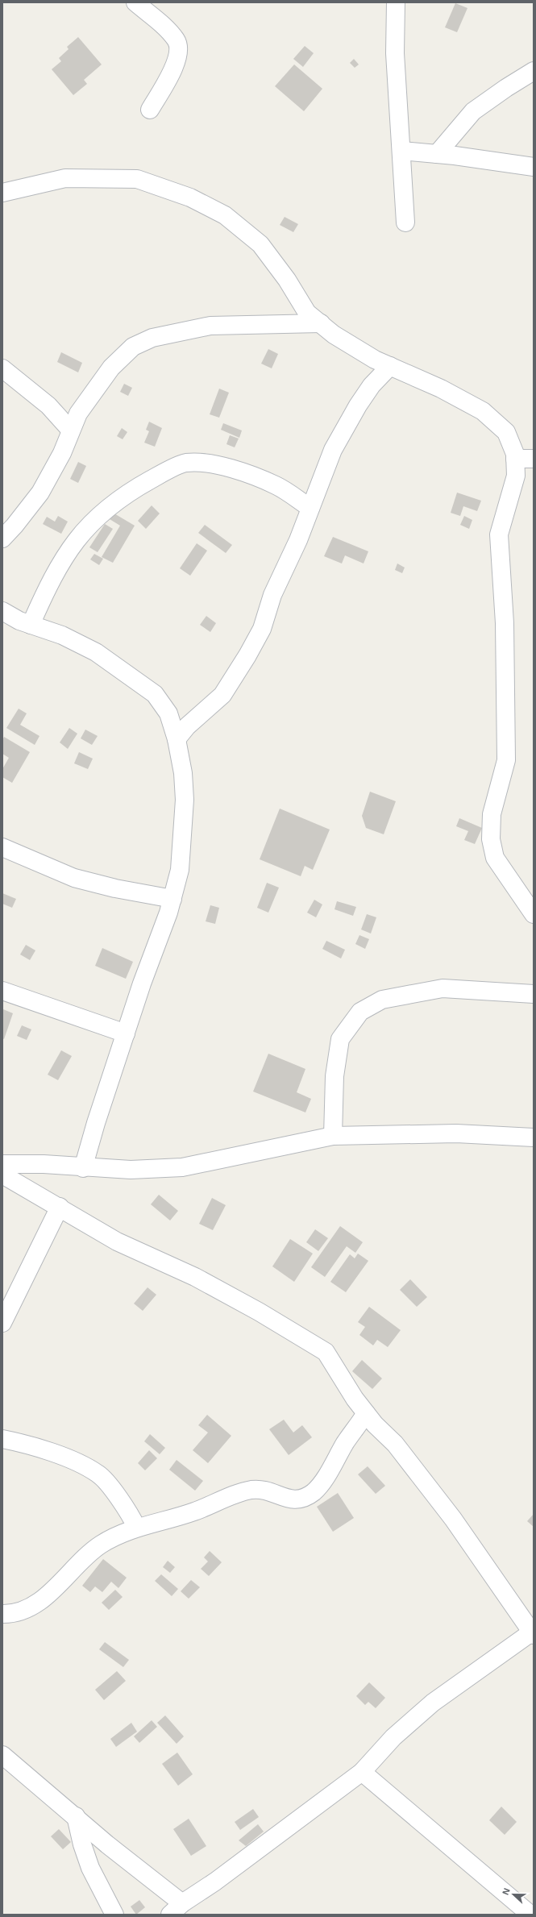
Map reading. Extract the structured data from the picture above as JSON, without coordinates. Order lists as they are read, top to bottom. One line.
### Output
{"north":"left"}
